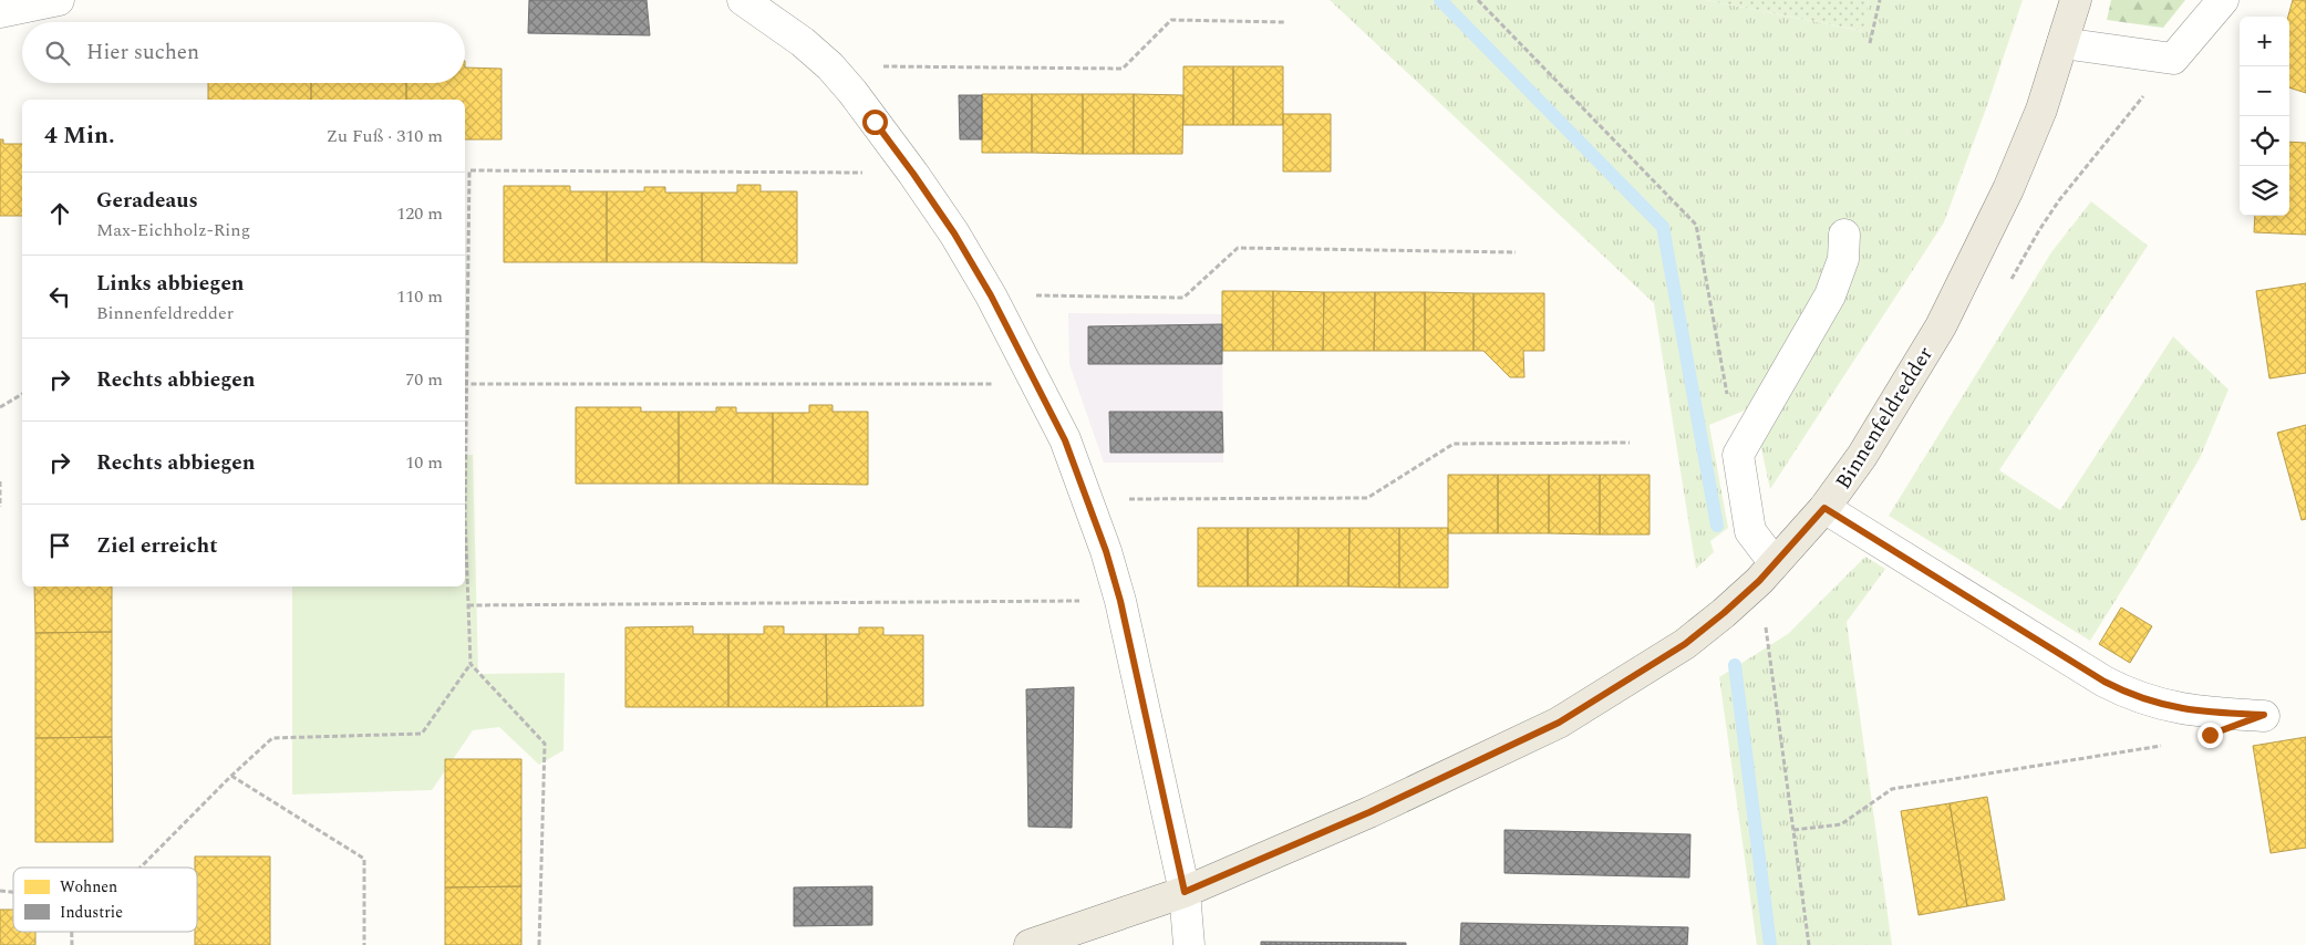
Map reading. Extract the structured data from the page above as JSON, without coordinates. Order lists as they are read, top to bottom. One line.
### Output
{"streets":{"main road":["Binnenfeldredder"]},"legend":["Wohnen","Industrie"],"page":{"map_buttons":["+","−"],"search":"Hier suchen","heading":["4 Min.","Zu Fuß · 310 m"],"list":[["Geradeaus","Max-Eichholz-Ring","120 m"],["Links abbiegen","Binnenfeldredder","110 m"],["Rechts abbiegen","70 m"],["Rechts abbiegen","10 m"],"Ziel erreicht"]}}
